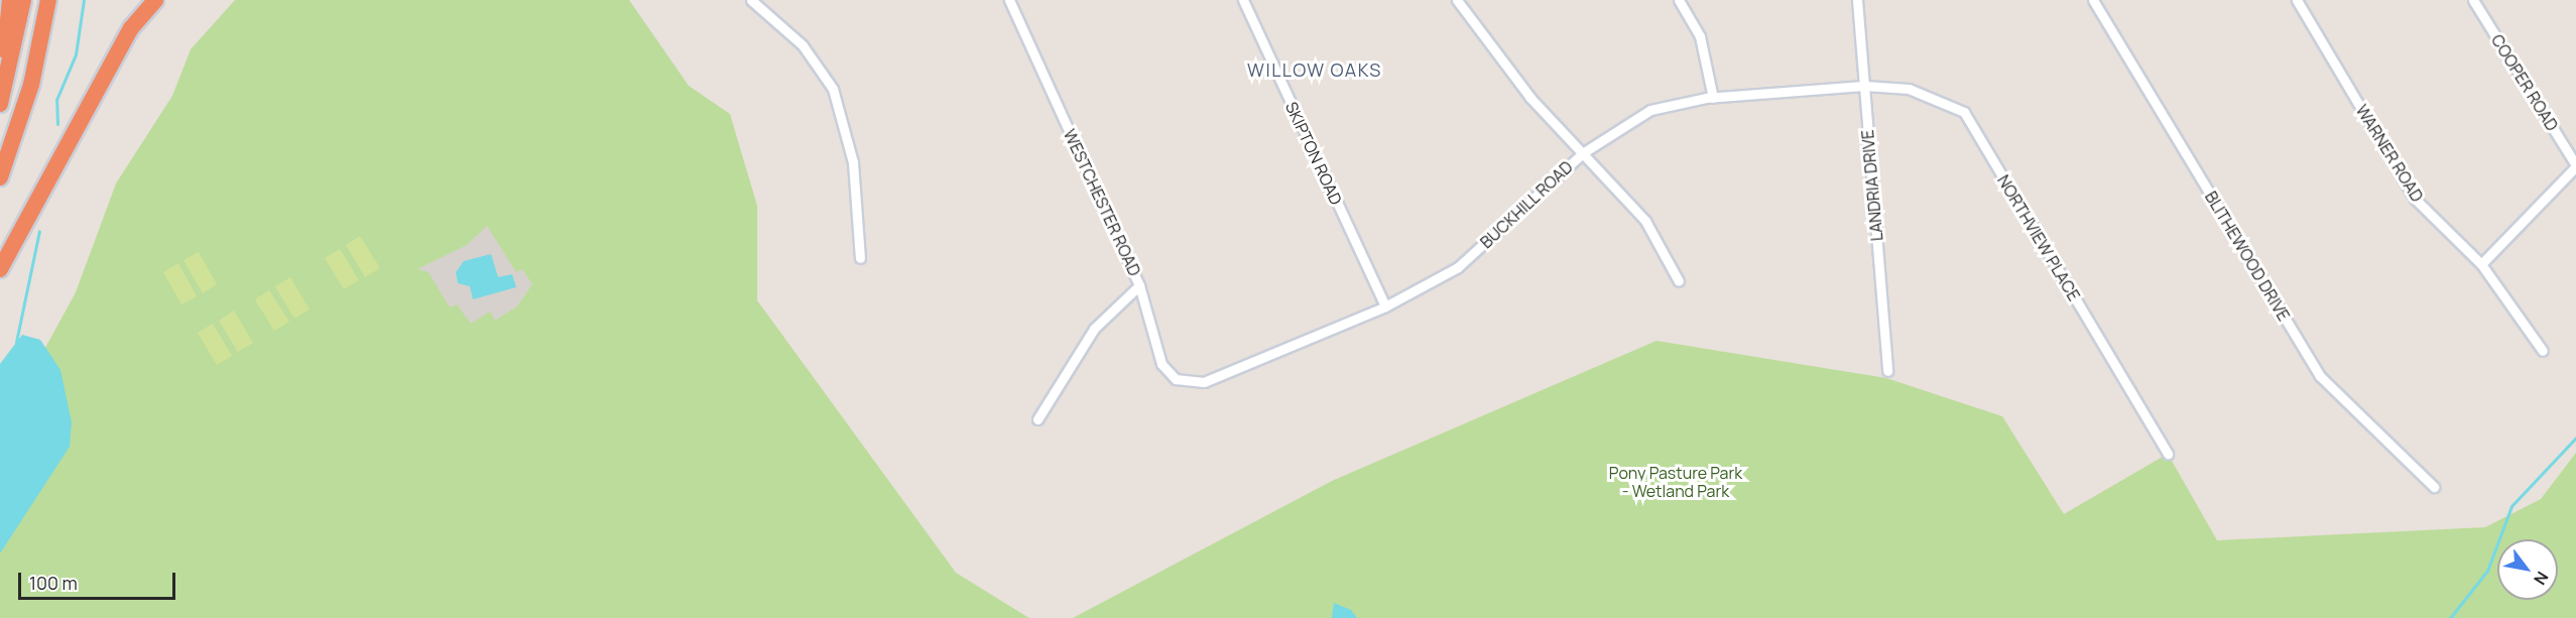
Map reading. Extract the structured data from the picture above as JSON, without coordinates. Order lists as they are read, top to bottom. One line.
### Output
{"streets":{"street":["COOPER ROAD","SKIPTON ROAD","WARNER ROAD","LANDRIA DRIVE","WESTCHESTER ROAD","BUCKHILL ROAD","NORTHVIEW PLACE","BLITHEWOOD DRIVE"]},"crossings":[["SKIPTON ROAD","BUCKHILL ROAD"],["LANDRIA DRIVE","BUCKHILL ROAD"],["LANDRIA DRIVE","NORTHVIEW PLACE"],["WESTCHESTER ROAD","BUCKHILL ROAD"],["BUCKHILL ROAD","NORTHVIEW PLACE"]],"districts":["WILLOW OAKS"],"parks":["Pony Pasture Park - Wetland Park"],"scale_bar":"100 m","north":"bottom right"}
